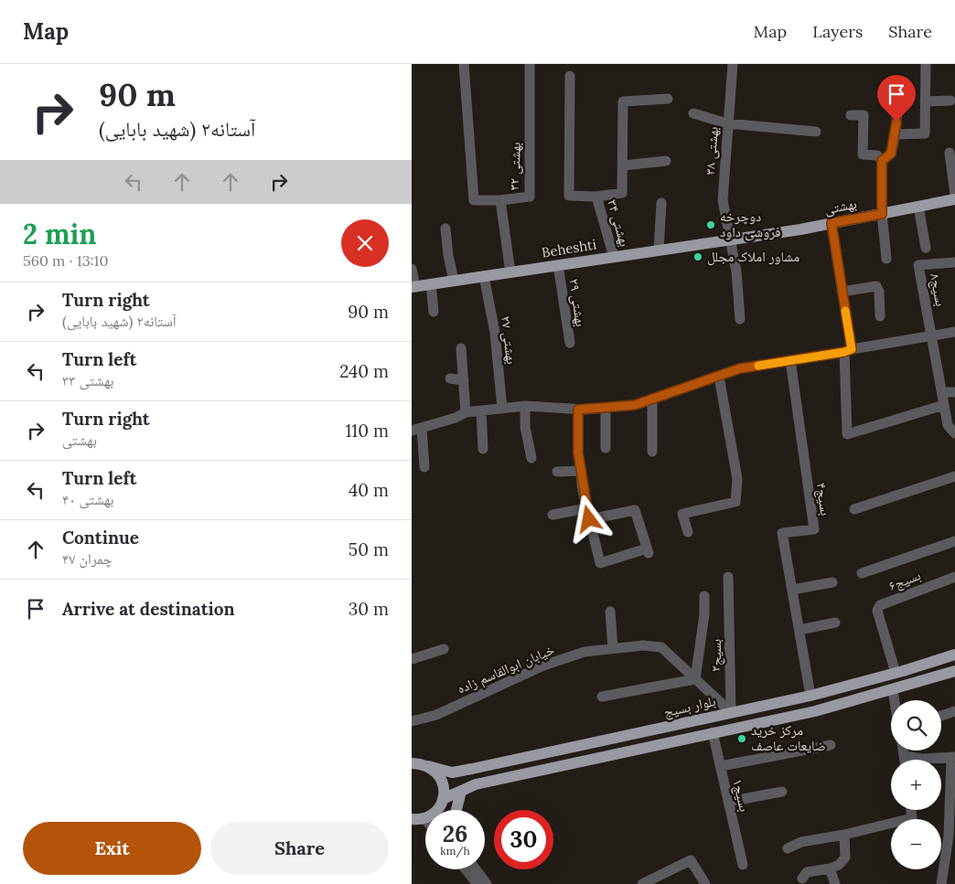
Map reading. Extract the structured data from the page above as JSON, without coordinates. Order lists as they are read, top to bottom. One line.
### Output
{"streets":{"main road":["بهشتی","Beheshti","بلوار بسیج"],"street":["بهشتی ۳۸","بهشتی ۳۲","بهشتی ۳۴","بسیج۸","بهشتی ۲۹","بهشتی ۲۷","بسیج۴","بسیج۶","بسیج۲","خیابان ابوالقاسم زاده","بسیج۱"]},"crossings":[["بهشتی ۳۸","بهشتی"],["بهشتی ۳۸","Beheshti"],["بهشتی ۳۲","Beheshti"],["بهشتی","Beheshti"],["بهشتی ۳۴","Beheshti"],["Beheshti","بهشتی ۲۹"],["Beheshti","بهشتی ۲۷"],["بسیج۴","بلوار بسیج"],["بسیج۶","بلوار بسیج"],["بسیج۲","خیابان ابوالقاسم زاده"],["بسیج۲","بلوار بسیج"]],"places":["دوچرخه فروشی داود","مشاور املاک مجلل","مرکز خرید ضایعات عاصف"],"page":{"header":"Map","nav":["Map","Layers","Share"],"turn":["90 m","آستانه۲ (شهید بابایی)"],"heading":["2 min","560 m · 13:10"],"list":[{"name":"Turn right","note":"آستانه۲ (شهید بابایی)","value":"90 m"},{"name":"Turn left","note":"بهشتی ۳۳","value":"240 m"},{"name":"Turn right","note":"بهشتی","value":"110 m"},{"name":"Turn left","note":"بهشتی ۴۰","value":"40 m"},{"name":"Continue","note":"چمران ۴۷","value":"50 m"},{"name":"Arrive at destination","value":"30 m"}],"map_buttons":["+","−"],"speed":"26 km/h","limit":"30","buttons":["Exit","Share"]}}
